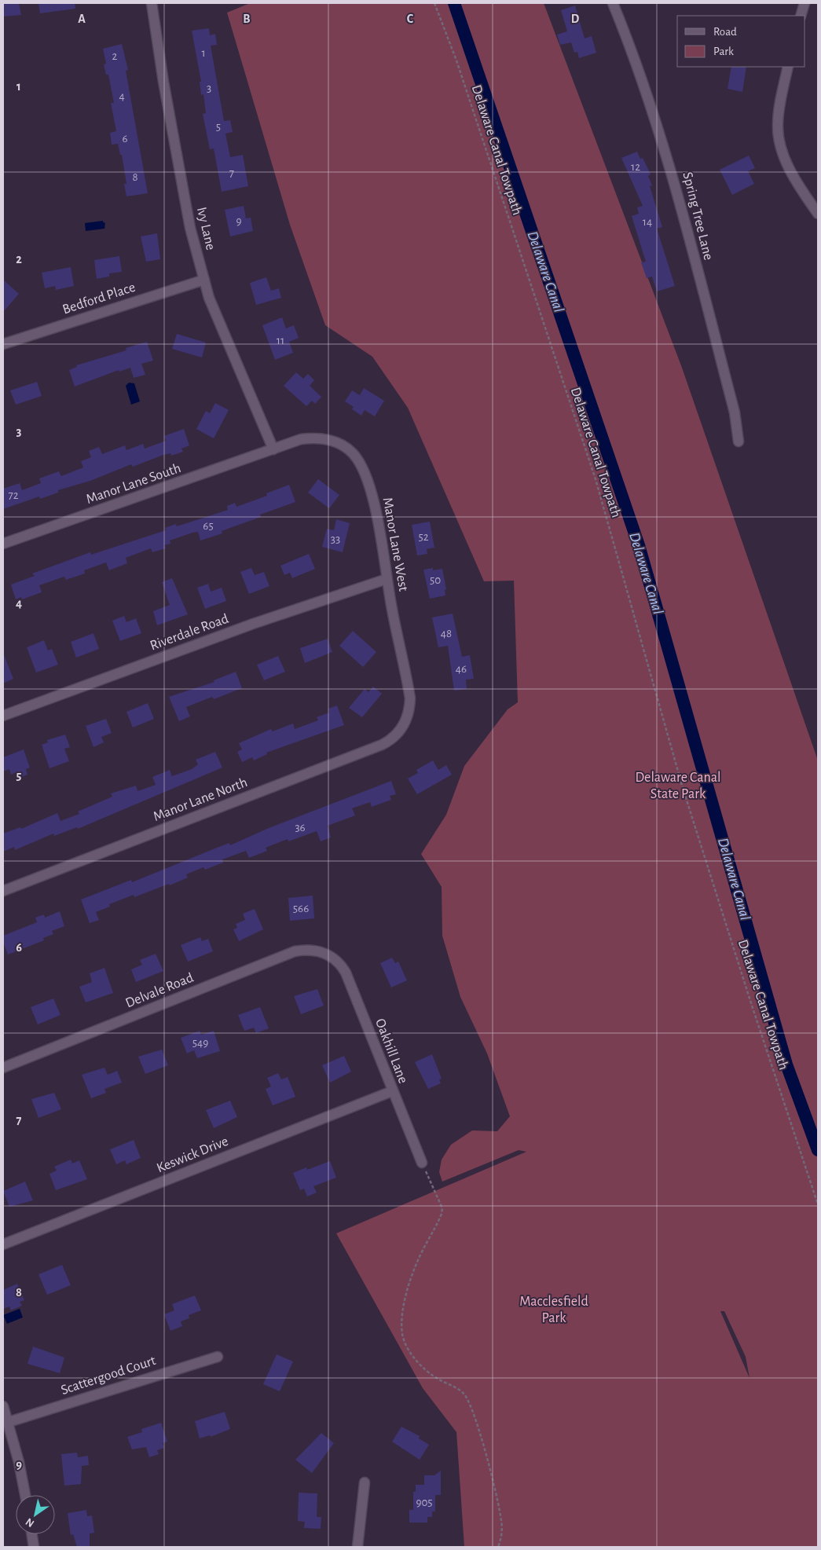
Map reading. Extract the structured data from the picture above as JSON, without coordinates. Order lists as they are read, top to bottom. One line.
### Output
{"streets":{"street":["Spring Tree Lane","Ivy Lane","Bedford Place","Manor Lane South","Manor Lane West","Riverdale Road","Manor Lane North","Delvale Road","Oakhill Lane","Keswick Drive","Scattergood Court"],"path":["Delaware Canal Towpath"]},"crossings":[["Ivy Lane","Bedford Place"],["Ivy Lane","Manor Lane South"],["Ivy Lane","Manor Lane West"],["Manor Lane South","Manor Lane West"],["Manor Lane West","Riverdale Road"],["Manor Lane West","Manor Lane North"],["Delvale Road","Oakhill Lane"],["Oakhill Lane","Keswick Drive"]],"water":["Delaware Canal"],"parks":["Delaware Canal State Park","Macclesfield Park"],"house_numbers":["1","2","3","4","5","6","12","7","8","9","14","11","72","65","52","33","50","48","46","36","566","549","905"],"legend":["Road","Park"],"north":"bottom left","grid":{"columns":["A","B","C","D"],"rows":["1","2","3","4","5","6","7","8","9"]}}
